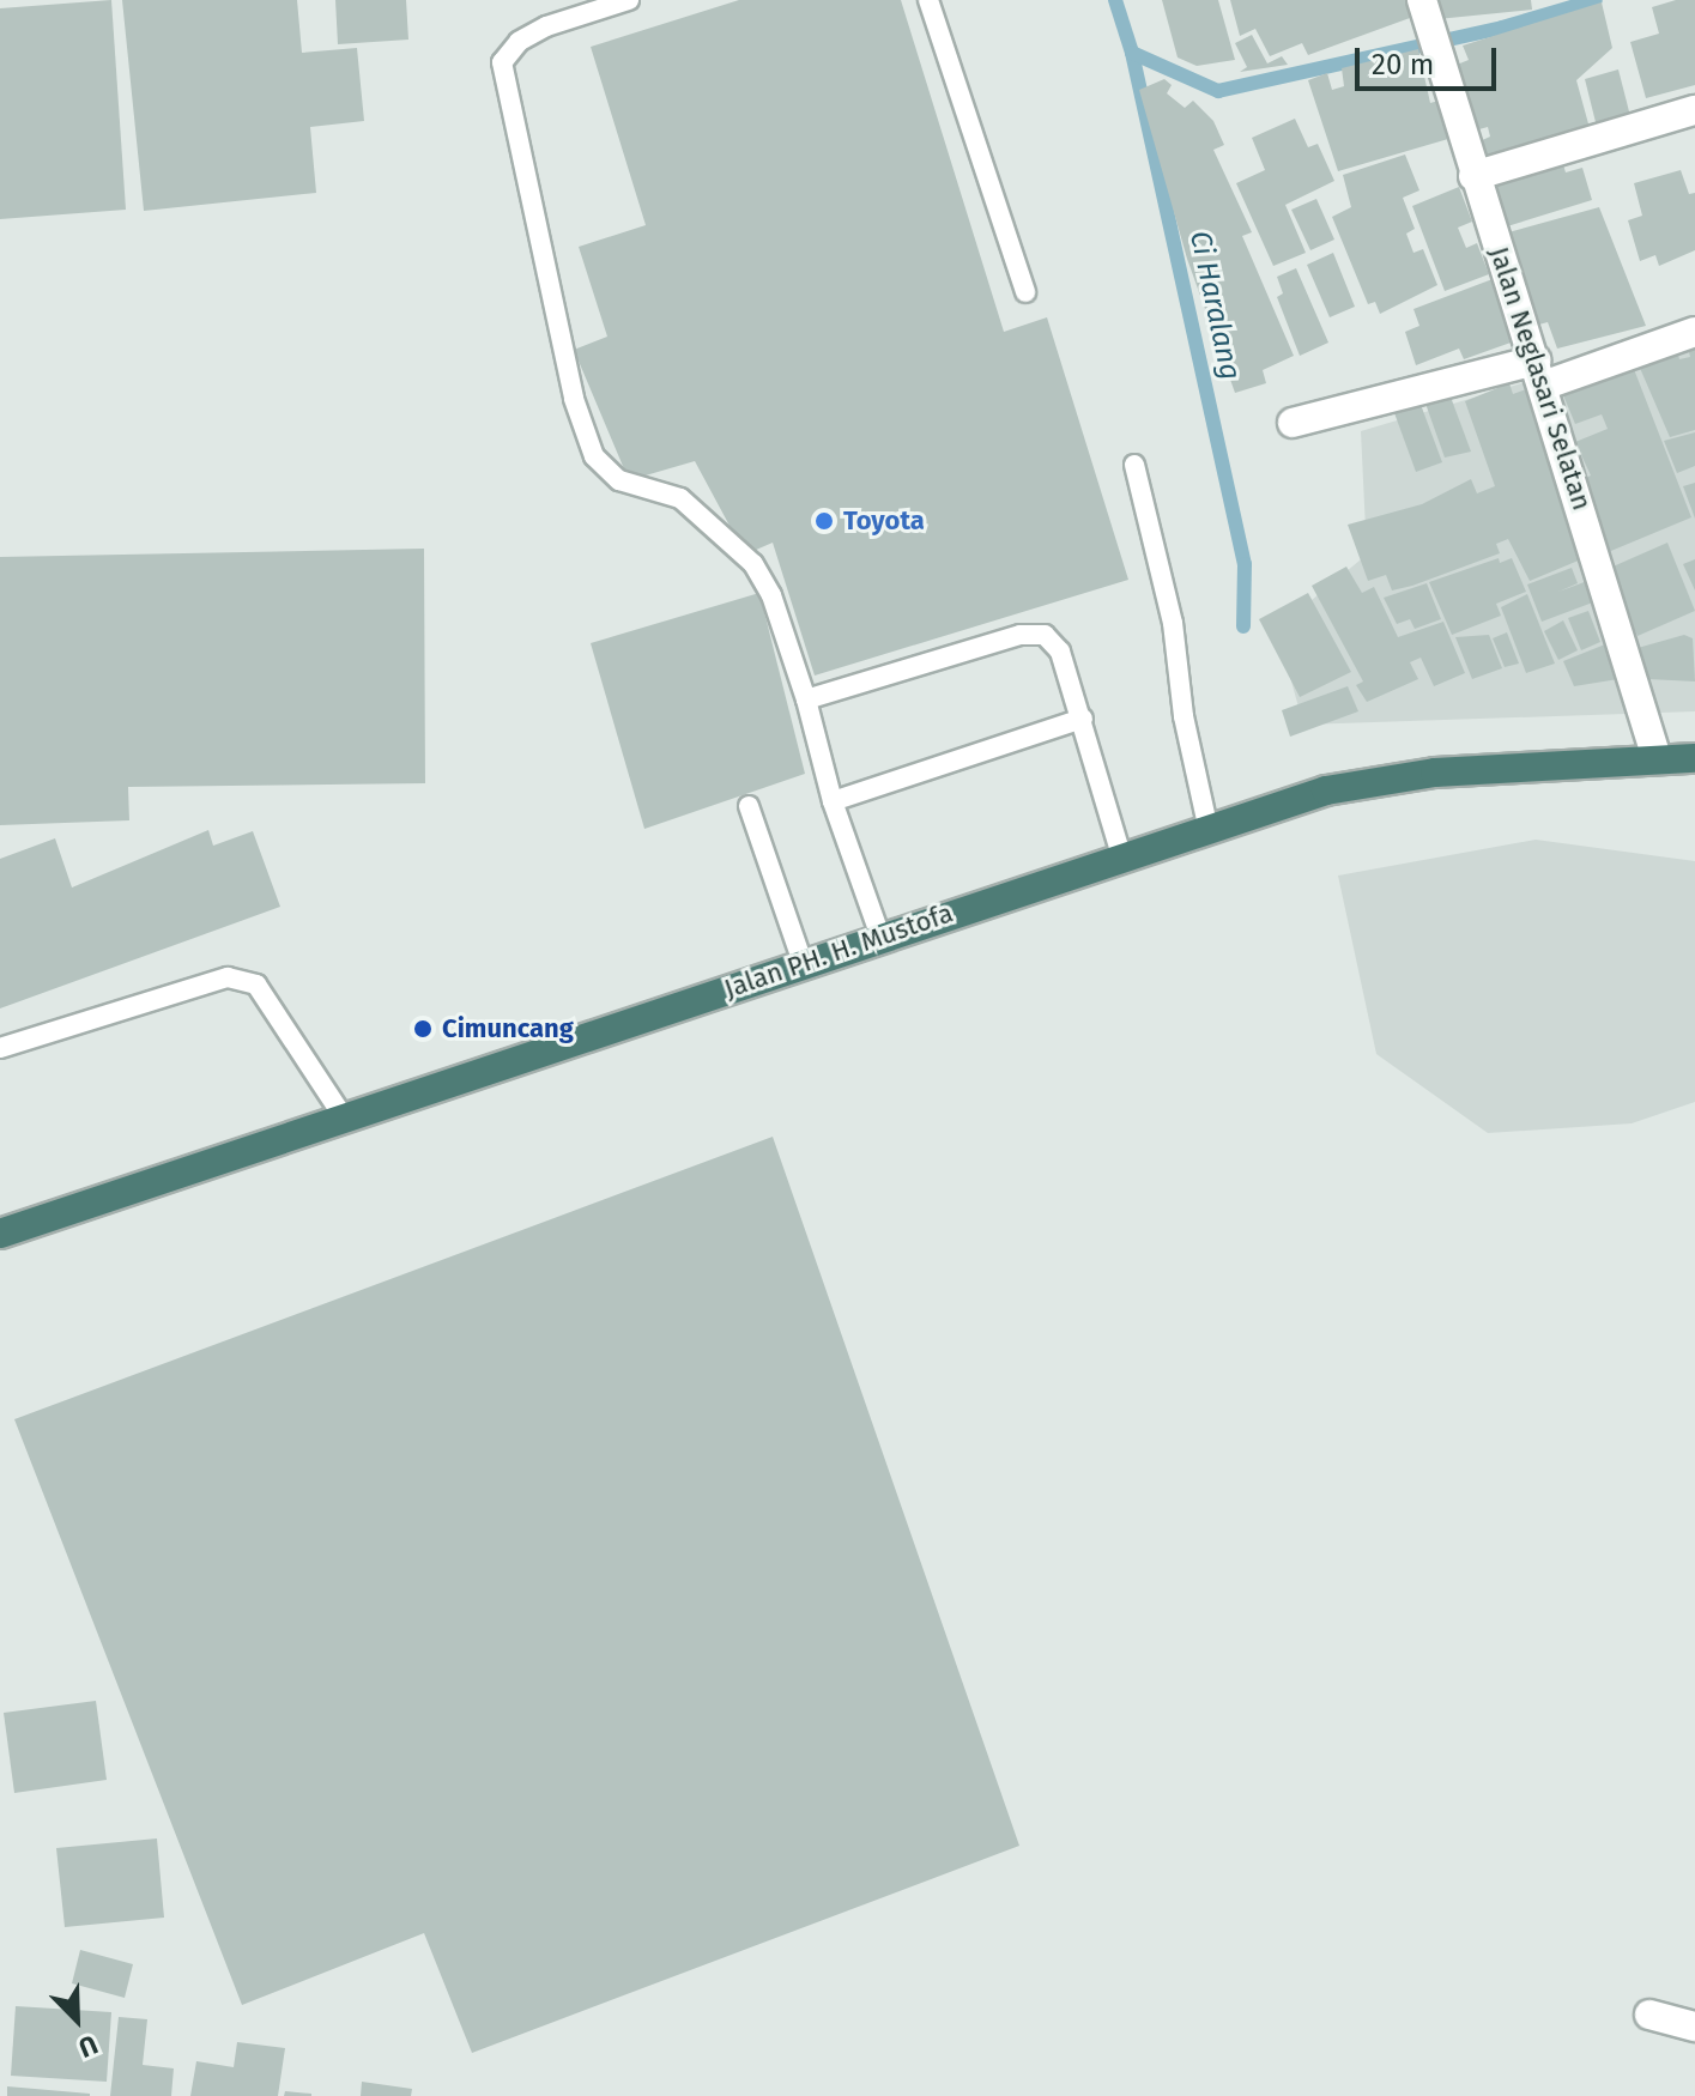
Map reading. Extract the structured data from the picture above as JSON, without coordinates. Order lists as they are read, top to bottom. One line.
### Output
{"streets":{"highway":["Jalan PH. H. Mustofa"],"street":["Jalan Neglasari Selatan"]},"crossings":[["Jalan Neglasari Selatan","Jalan PH. H. Mustofa"]],"water":["Ci Haralang"],"places":["Toyota","Cimuncang"],"scale_bar":"20 m","north":"bottom right"}
